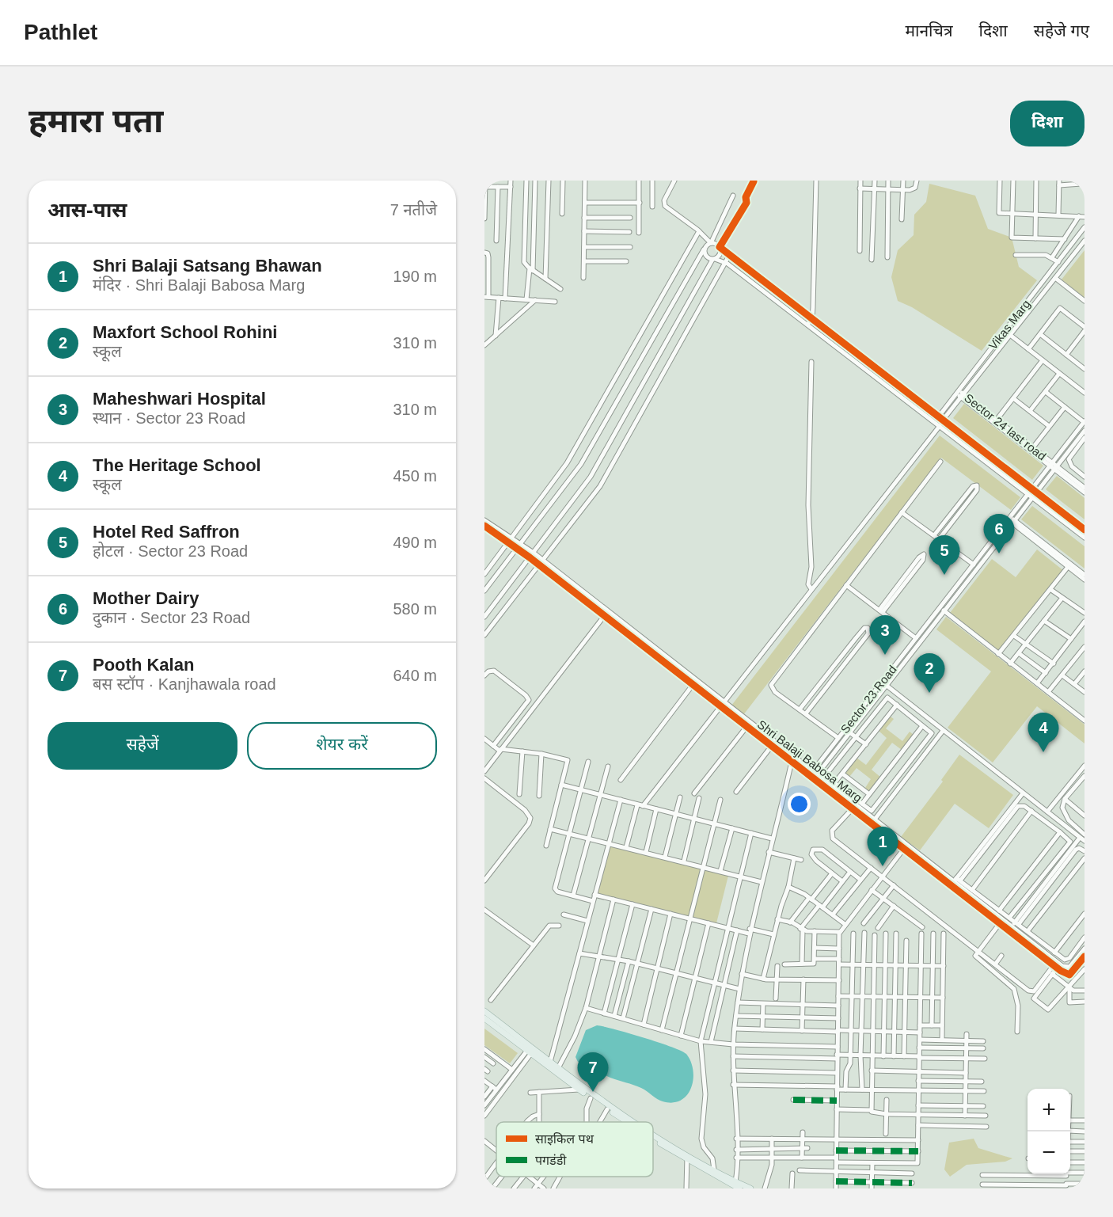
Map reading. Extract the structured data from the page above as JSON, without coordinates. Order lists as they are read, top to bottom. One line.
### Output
{"streets":{"street":["Vikas Marg","Sector 24 last road","Sector 23 Road","Shri Balaji Babosa Marg"]},"crossings":[["Vikas Marg","Sector 24 last road"],["Vikas Marg","Shri Balaji Babosa Marg"],["Sector 24 last road","Sector 23 Road"],["Sector 23 Road","Shri Balaji Babosa Marg"]],"legend":["साइकिल पथ","पगडंडी"],"page":{"header":"Pathlet","nav":["मानचित्र","दिशा","सहेजे गए"],"buttons":["दिशा",["सहेजें","शेयर करें"]],"title":"हमारा पता","heading":["आस-पास","7 नतीजे"],"list":[{"mark":"1","name":"Shri Balaji Satsang Bhawan","note":"मंदिर · Shri Balaji Babosa Marg","value":"190 m"},{"mark":"2","name":"Maxfort School Rohini","note":"स्कूल","value":"310 m"},{"mark":"3","name":"Maheshwari Hospital","note":"स्थान · Sector 23 Road","value":"310 m"},{"mark":"4","name":"The Heritage School","note":"स्कूल","value":"450 m"},{"mark":"5","name":"Hotel Red Saffron","note":"होटल · Sector 23 Road","value":"490 m"},{"mark":"6","name":"Mother Dairy","note":"दुकान · Sector 23 Road","value":"580 m"},{"mark":"7","name":"Pooth Kalan","note":"बस स्टॉप · Kanjhawala road","value":"640 m"}],"pins":["6","5","3","2","4","1","7"],"map_buttons":["+","−"]}}
